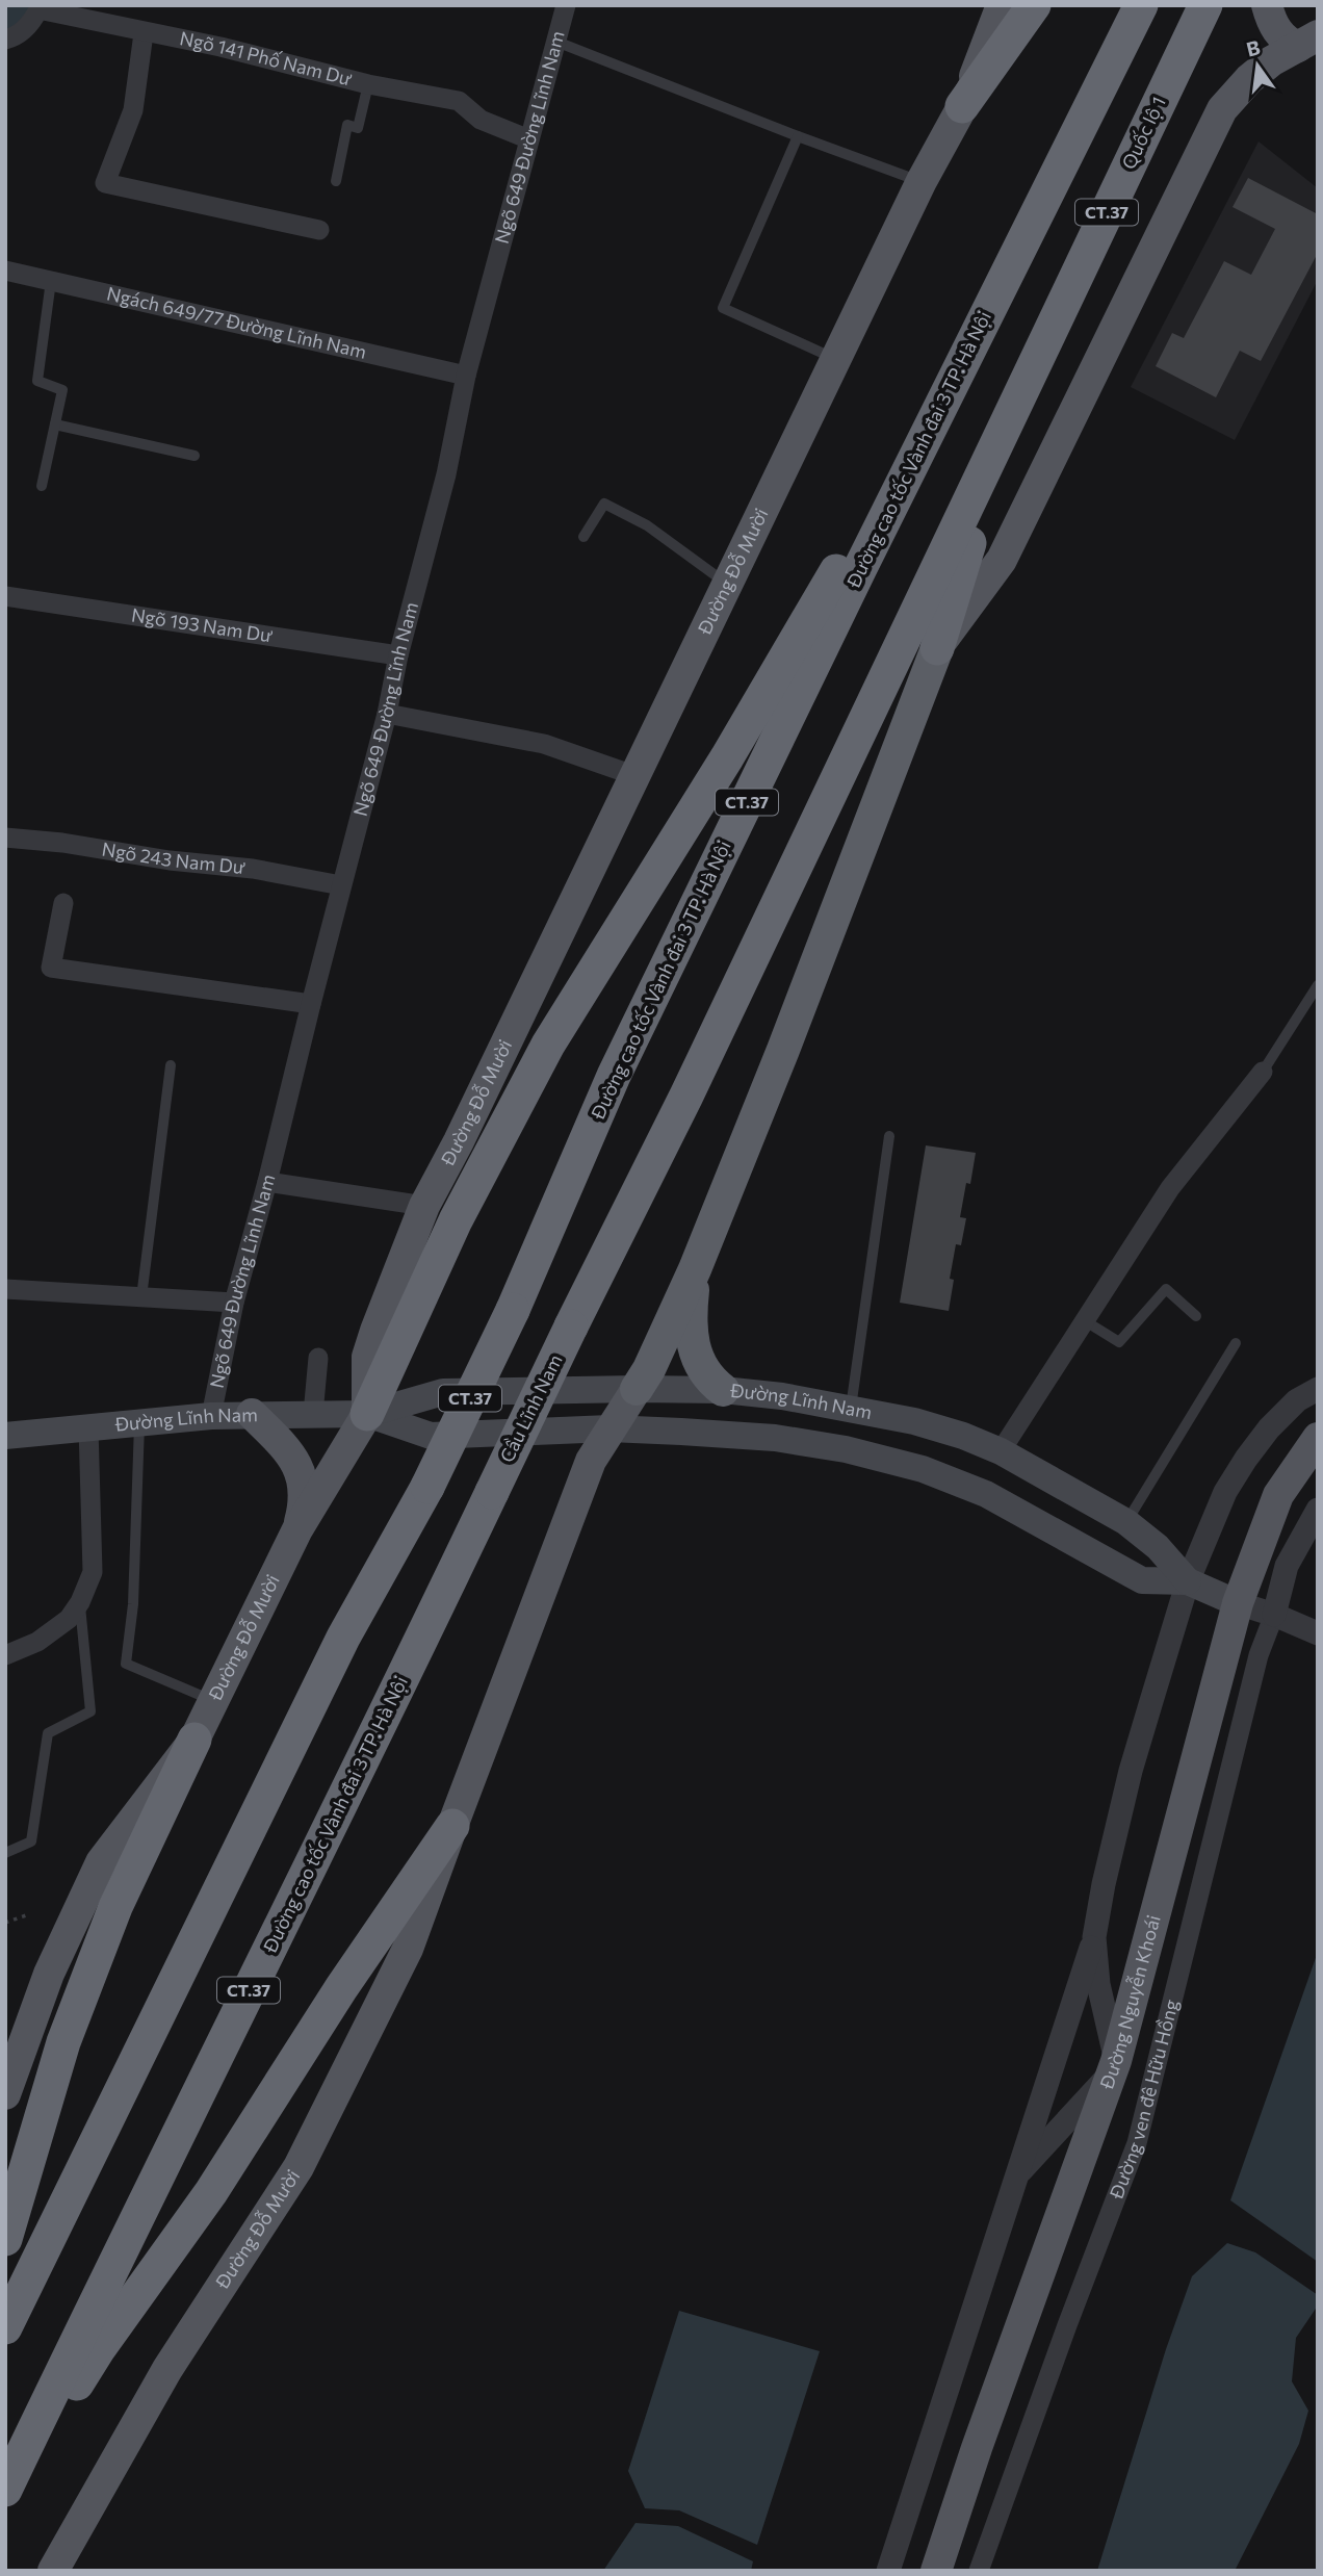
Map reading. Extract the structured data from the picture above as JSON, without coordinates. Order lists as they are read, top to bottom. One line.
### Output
{"streets":{"highway":["Quốc lộ 1","CT.37","Đường cao tốc Vành đai 3 TP. Hà Nội","Cầu Lĩnh Nam"],"main road":["Đường Đỗ Mười","Đường Lĩnh Nam","Đường Nguyễn Khoái"],"street":["Ngõ 141 Phố Nam Dư","Ngõ 649 Đường Lĩnh Nam","Ngách 649/77 Đường Lĩnh Nam","Ngõ 193 Nam Dư","Ngõ 243 Nam Dư","Đường ven đê Hữu Hồng"]},"crossings":[["Ngõ 141 Phố Nam Dư","Ngõ 649 Đường Lĩnh Nam"],["Quốc lộ 1","Cầu Lĩnh Nam"],["Ngõ 649 Đường Lĩnh Nam","Ngách 649/77 Đường Lĩnh Nam"],["Ngõ 649 Đường Lĩnh Nam","Ngõ 193 Nam Dư"],["Ngõ 649 Đường Lĩnh Nam","Ngõ 243 Nam Dư"],["Ngõ 649 Đường Lĩnh Nam","Đường Lĩnh Nam"],["CT.37","Đường cao tốc Vành đai 3 TP. Hà Nội"],["Đường cao tốc Vành đai 3 TP. Hà Nội","Cầu Lĩnh Nam"],["Đường Đỗ Mười","Đường Lĩnh Nam"],["Đường Lĩnh Nam","Đường Nguyễn Khoái"]],"north":"top"}
